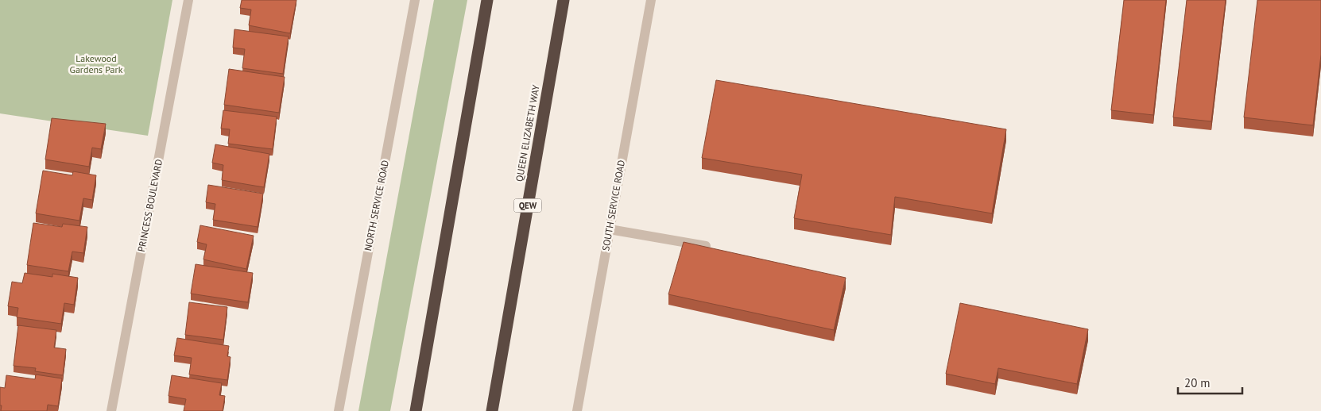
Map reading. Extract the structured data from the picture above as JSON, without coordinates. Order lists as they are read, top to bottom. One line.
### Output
{"streets":{"highway":["QUEEN ELIZABETH WAY","QEW"],"street":["PRINCESS BOULEVARD","NORTH SERVICE ROAD","SOUTH SERVICE ROAD"]},"parks":["Lakewood Gardens Park"],"scale_bar":"20 m"}
